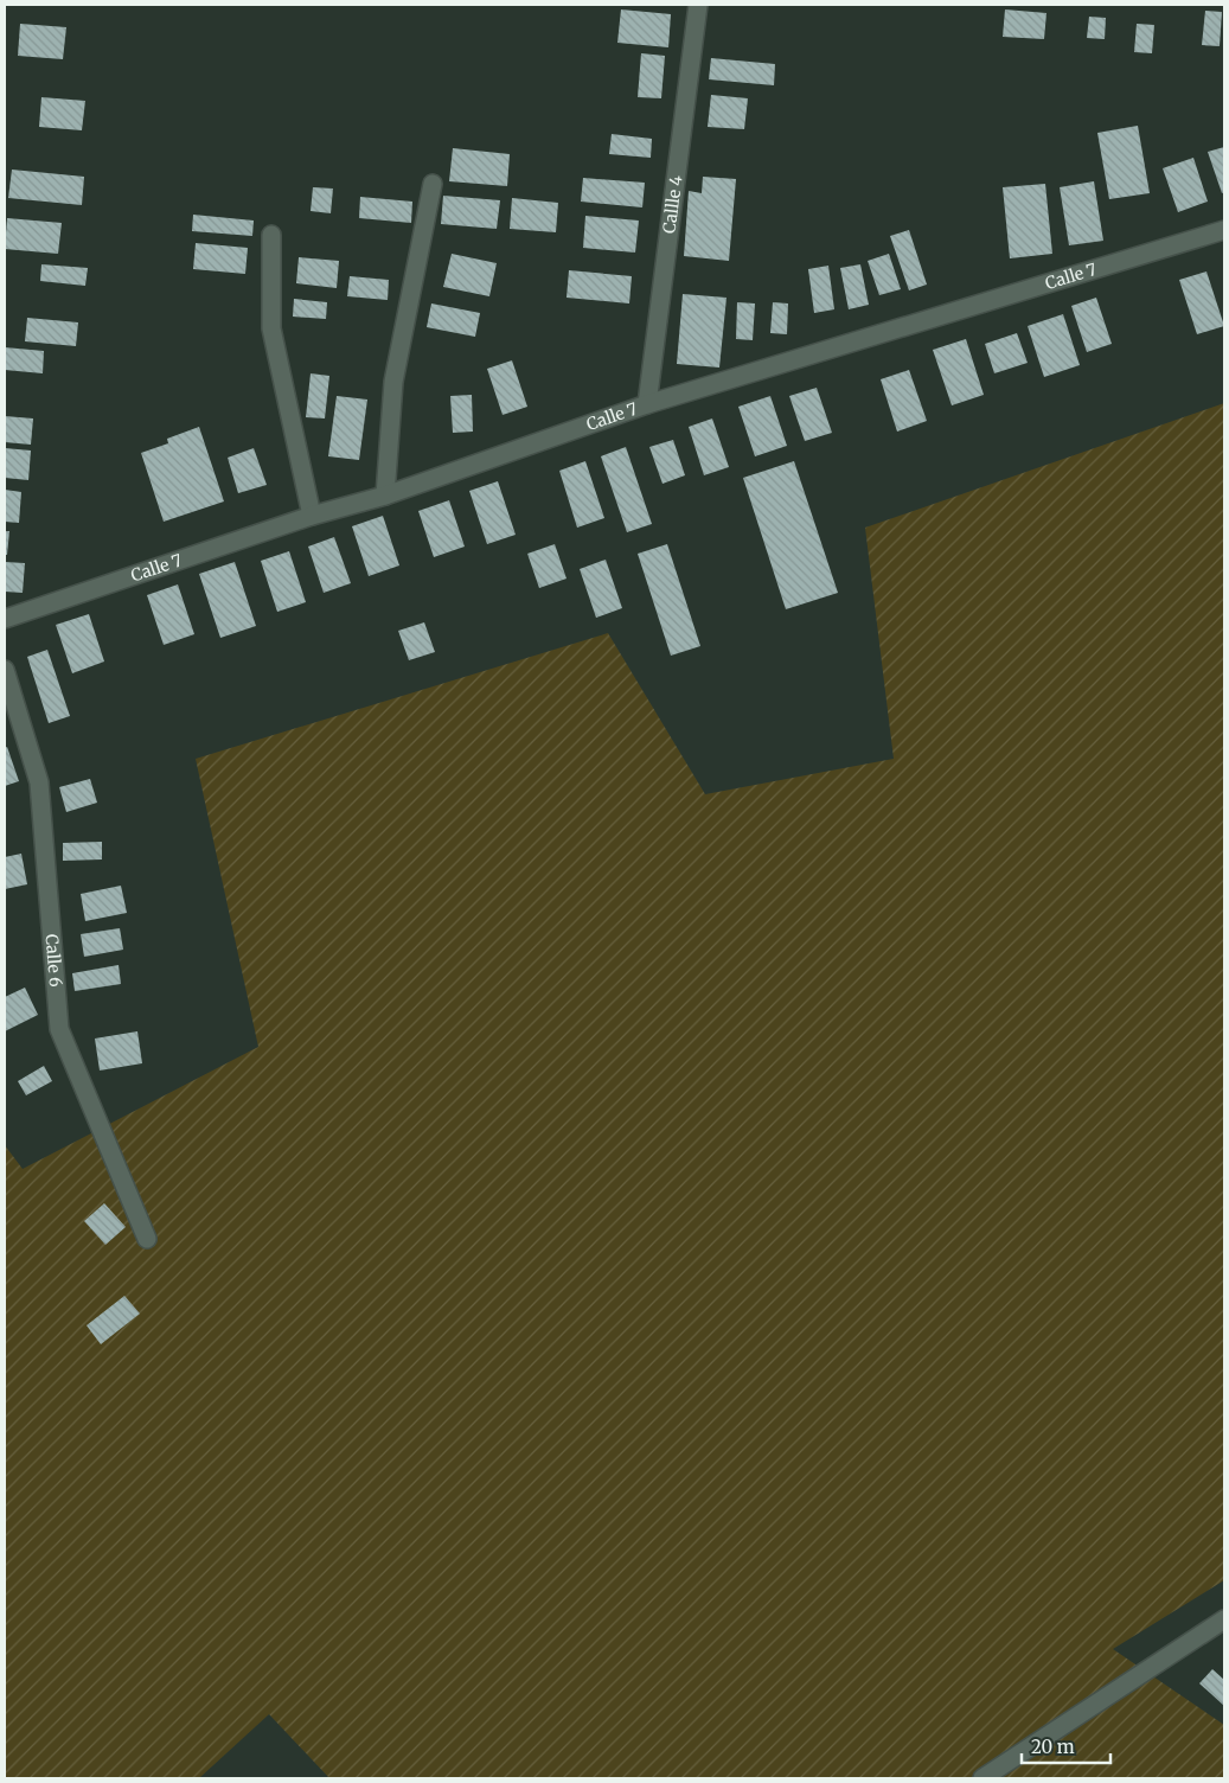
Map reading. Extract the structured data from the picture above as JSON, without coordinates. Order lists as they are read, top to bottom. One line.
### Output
{"streets":{"street":["Callle 4","Calle 7","Calle 6"]},"crossings":[["Callle 4","Calle 7"]],"scale_bar":"20 m"}
